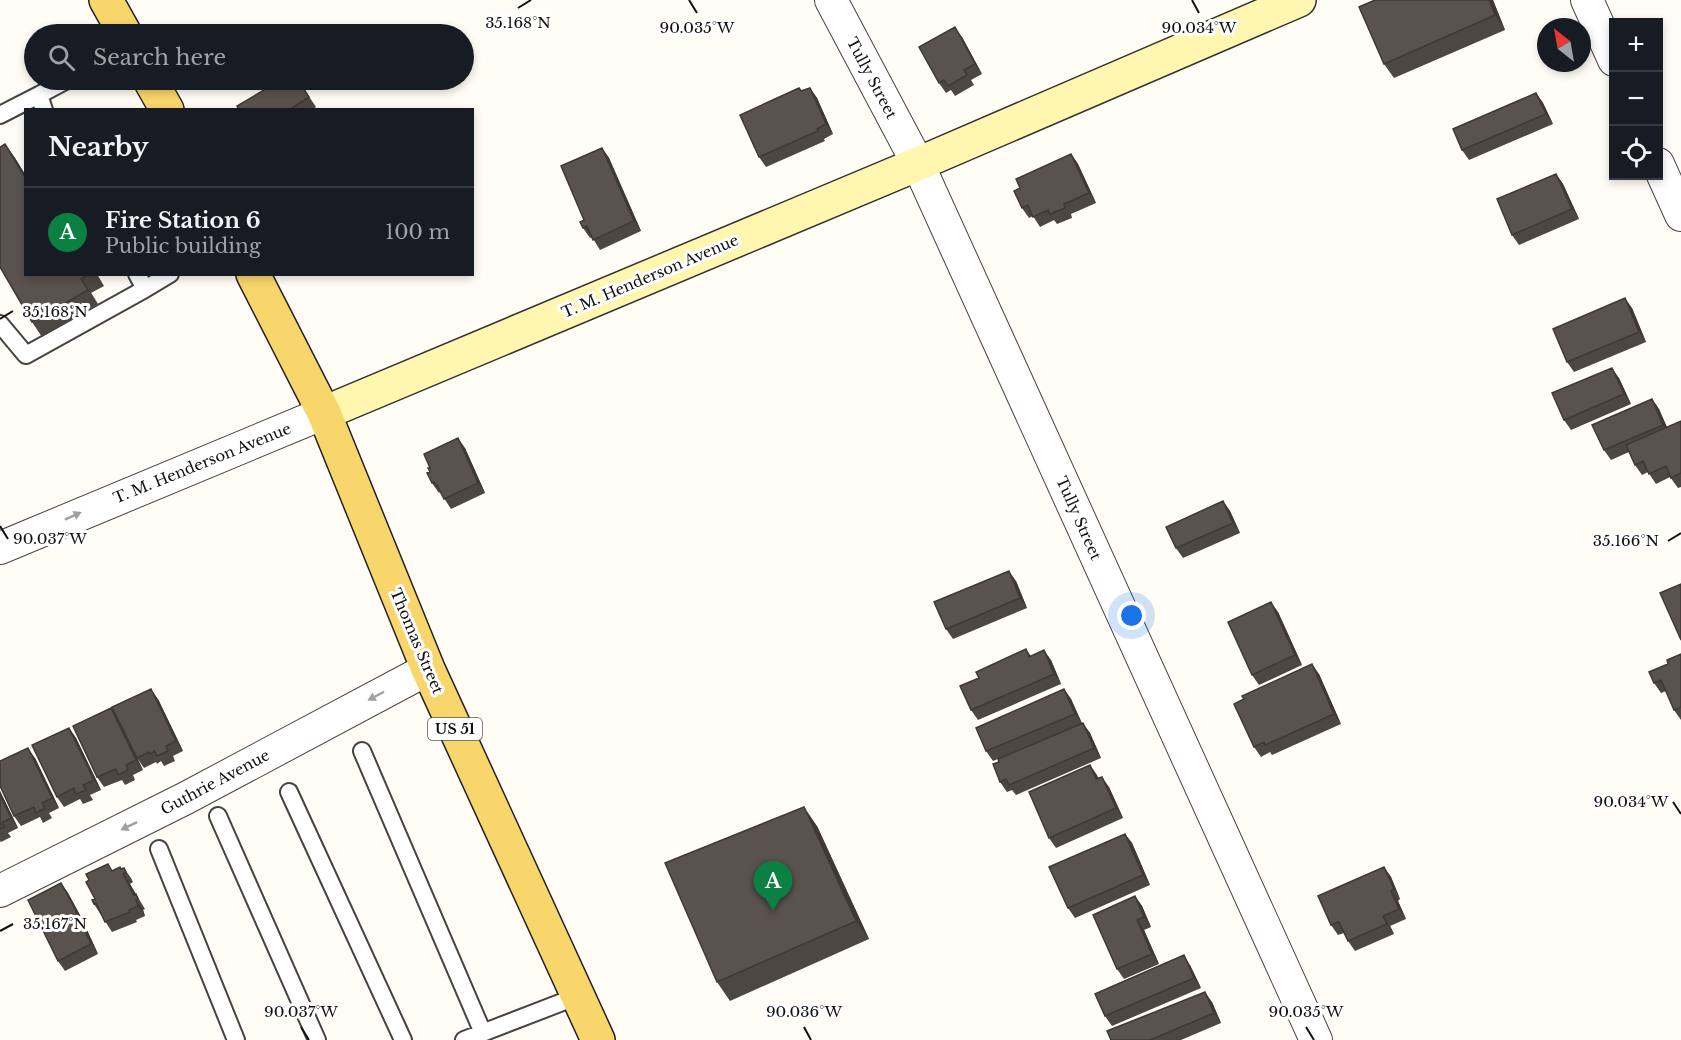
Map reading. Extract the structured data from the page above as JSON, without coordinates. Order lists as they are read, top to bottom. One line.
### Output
{"streets":{"main road":["Thomas Street","US 51"],"street":["Tully Street","T. M. Henderson Avenue","Guthrie Avenue"]},"crossings":[["Tully Street","T. M. Henderson Avenue"],["T. M. Henderson Avenue","Thomas Street"],["Thomas Street","Guthrie Avenue"]],"one_way":["Guthrie Avenue"],"north":"top left","page":{"map_buttons":["+","−"],"search":"Search here","heading":"Nearby","list":[{"mark":"A","name":"Fire Station 6","note":"Public building","value":"100 m"}],"pins":"A"},"coordinates":["35.168°N","90.035°W","90.034°W","90.037°W","35.166°N","35.167°N","90.036°W"]}
